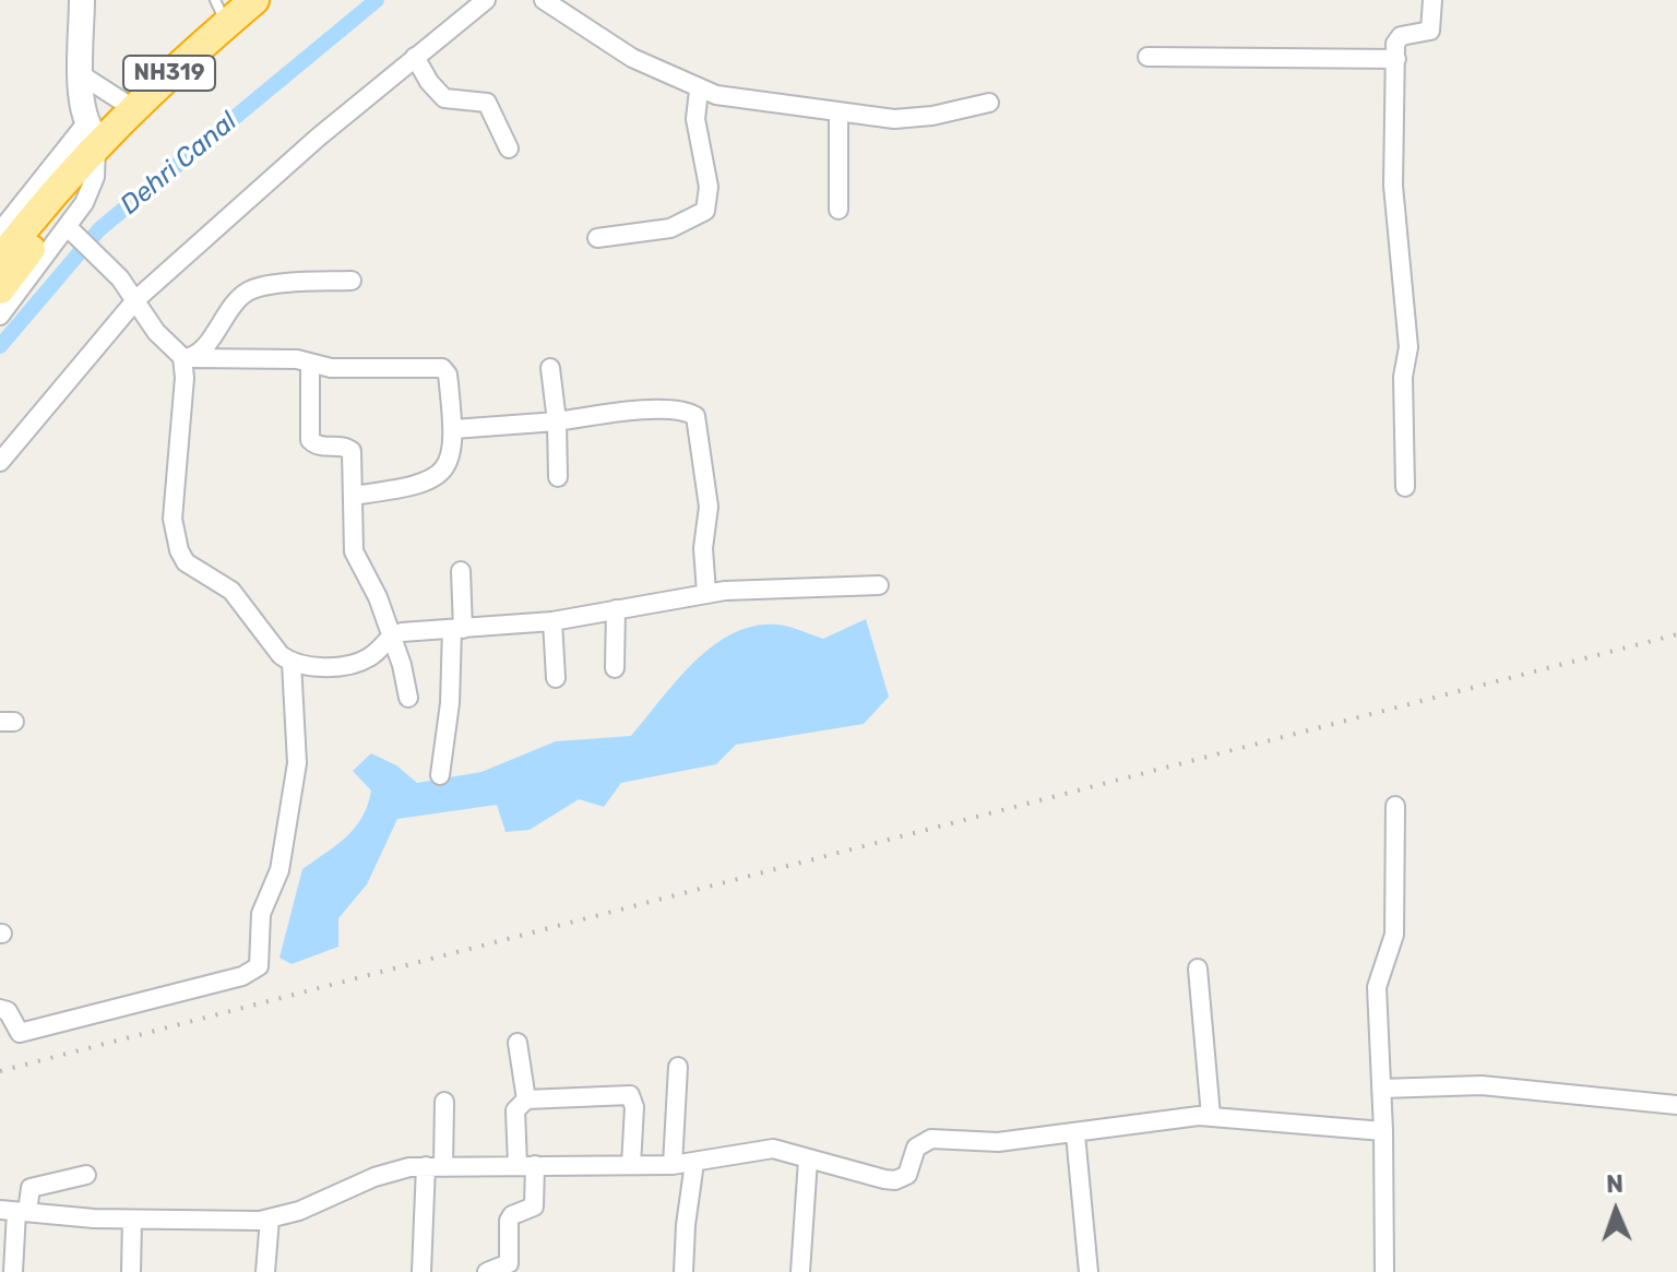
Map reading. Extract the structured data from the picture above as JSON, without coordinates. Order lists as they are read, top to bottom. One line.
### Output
{"streets":{"highway":["NH319"]},"water":["Dehri Canal"],"north":"top"}
